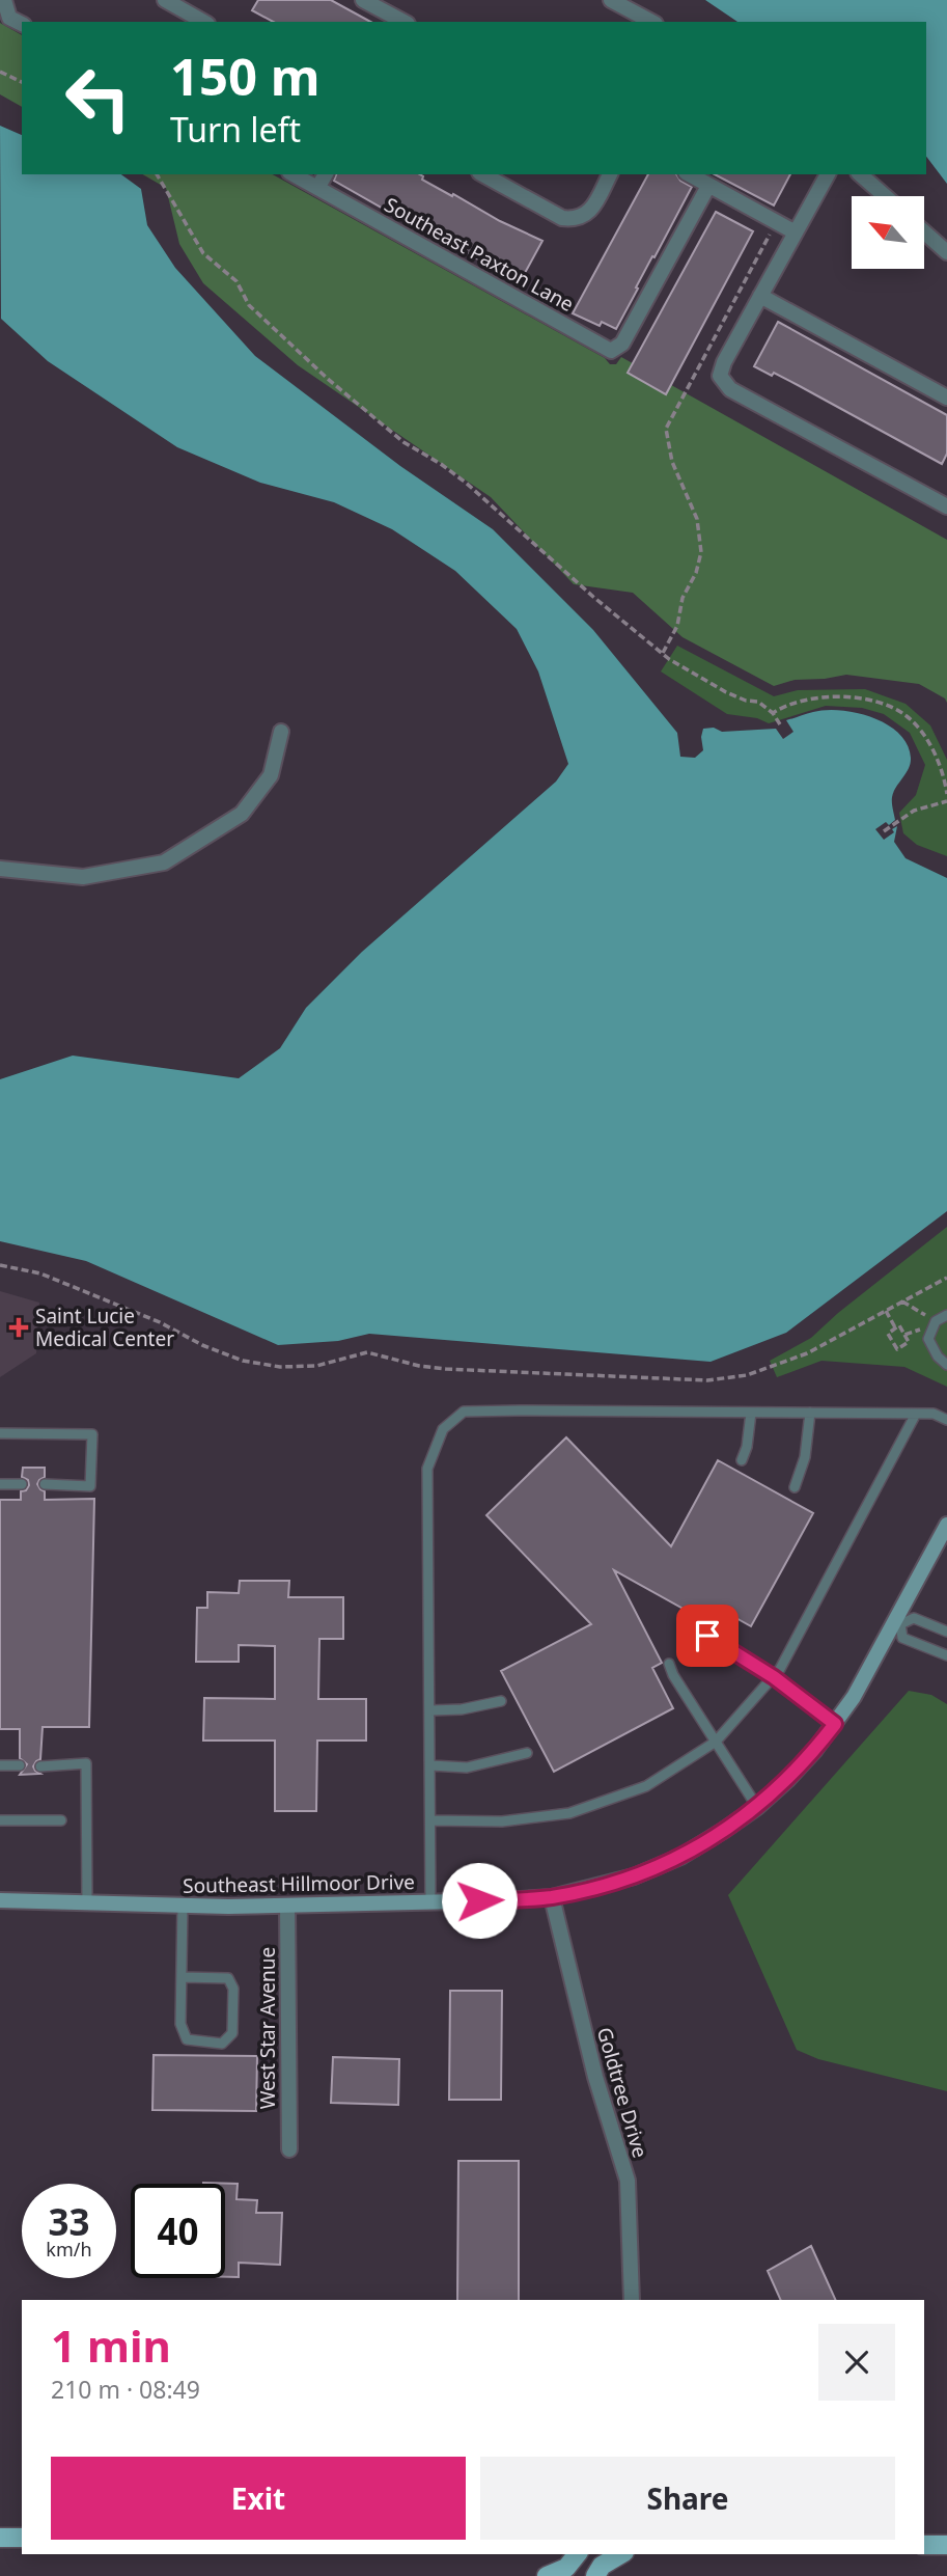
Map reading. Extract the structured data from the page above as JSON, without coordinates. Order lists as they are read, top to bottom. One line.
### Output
{"streets":{"street":["Southeast Paxton Lane","Southeast Hillmoor Drive","West Star Avenue","Goldtree Drive"]},"crossings":[["Southeast Hillmoor Drive","West Star Avenue"],["Southeast Hillmoor Drive","Goldtree Drive"]],"places":{"health":["Saint Lucie Medical Center"]},"north":"top left","page":{"turn":["150 m","Turn left"],"speed":"33 km/h","limit":"40","heading":["1 min","210 m · 08:49"],"buttons":["Exit","Share"]}}
